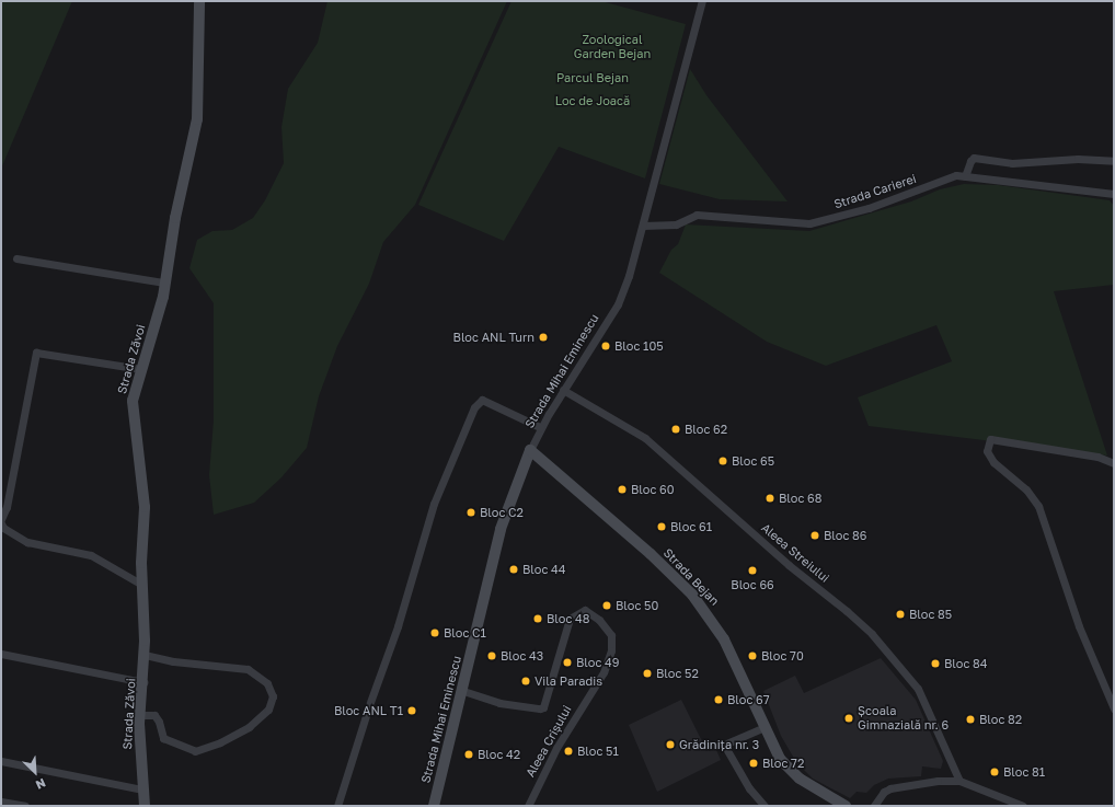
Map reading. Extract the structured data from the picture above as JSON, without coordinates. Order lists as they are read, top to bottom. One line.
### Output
{"streets":{"street":["Strada Carierei","Strada Zăvoi","Strada Mihai Eminescu","Aleea Streiului","Strada Bejan","Aleea Crișului"]},"crossings":[["Strada Carierei","Strada Mihai Eminescu"],["Strada Mihai Eminescu","Aleea Streiului"],["Strada Mihai Eminescu","Strada Bejan"],["Strada Mihai Eminescu","Aleea Crișului"]],"parks":["Zoological Garden Bejan","Parcul Bejan","Loc de Joacă"],"places":["Bloc ANL Turn","Bloc 105","Bloc 62","Bloc 65","Bloc 60","Bloc 68","Bloc C2","Bloc 61","Bloc 86","Bloc 44","Bloc 66","Bloc 50","Bloc 85","Bloc 48","Bloc C1","Bloc 43","Bloc 70","Bloc 49","Bloc 84","Bloc 52","Vila Paradis","Bloc 67","Bloc ANL T1","Școala Gimnazială nr. 6","Bloc 82","Grădinița nr. 3","Bloc 51","Bloc 42","Bloc 72","Bloc 81"],"north":"bottom right"}
